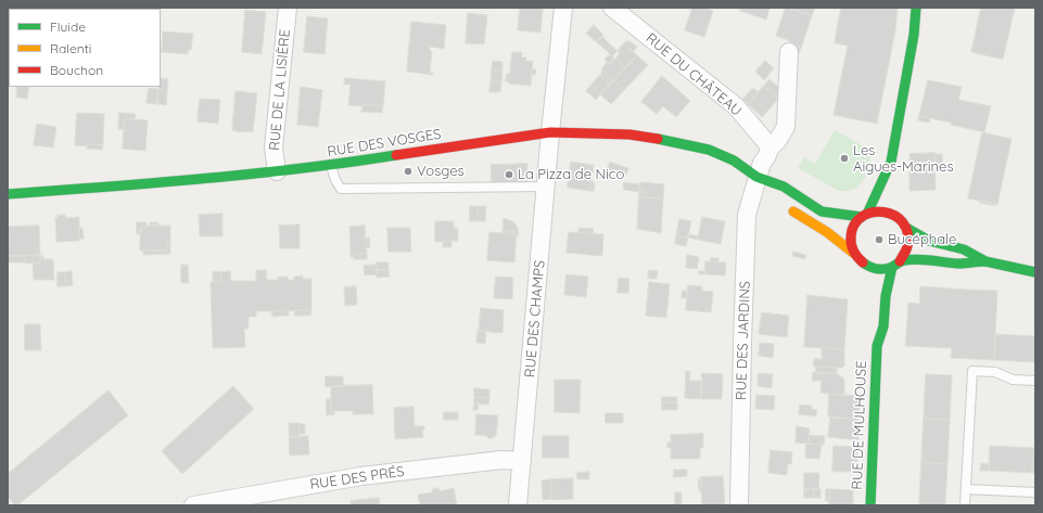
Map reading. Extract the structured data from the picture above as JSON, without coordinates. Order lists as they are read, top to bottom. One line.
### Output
{"streets":{"main road":["RUE DES VOSGES","RUE DE MULHOUSE"],"street":["RUE DU CHÂTEAU","RUE DE LA LISIÈRE","RUE DES CHAMPS","RUE DES JARDINS","RUE DES PRÉS"]},"crossings":[["RUE DE LA LISIÈRE","RUE DES VOSGES"],["RUE DES VOSGES","RUE DES CHAMPS"],["RUE DES VOSGES","RUE DES JARDINS"],["RUE DES VOSGES","RUE DE MULHOUSE"],["RUE DES CHAMPS","RUE DES PRÉS"]],"places":["Les Aigues-Marines","Vosges","La Pizza de Nico","Bucéphale"],"legend":["Fluide","Ralenti","Bouchon"]}
